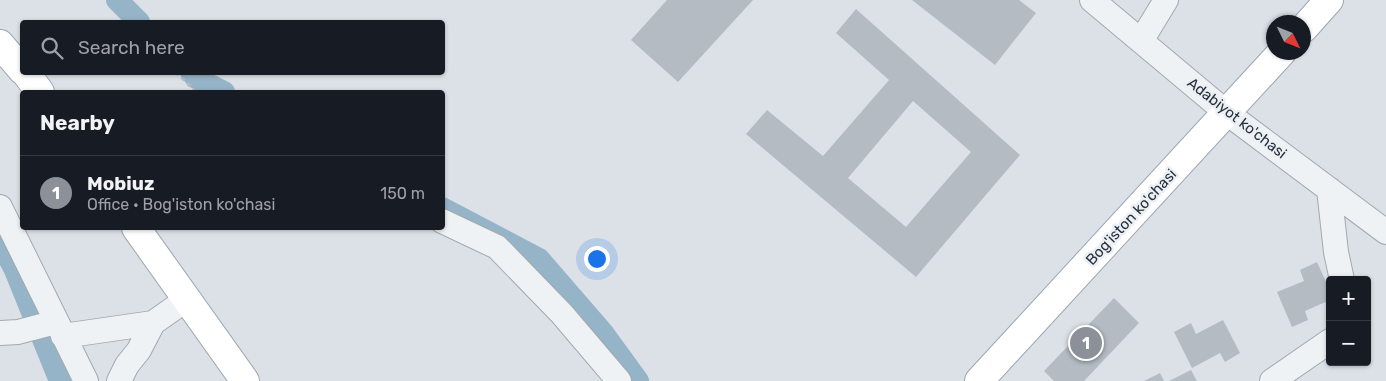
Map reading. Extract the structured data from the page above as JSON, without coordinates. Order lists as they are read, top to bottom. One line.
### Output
{"streets":{"main road":["Bog'iston ko'chasi"],"street":["Adabiyot ko'chasi"]},"crossings":[["Adabiyot ko'chasi","Bog'iston ko'chasi"]],"north":"bottom right","page":{"search":"Search here","heading":"Nearby","list":[{"mark":"1","name":"Mobiuz","note":"Office · Bog'iston ko'chasi","value":"150 m"}],"map_buttons":["+","−"],"pins":"1"}}
